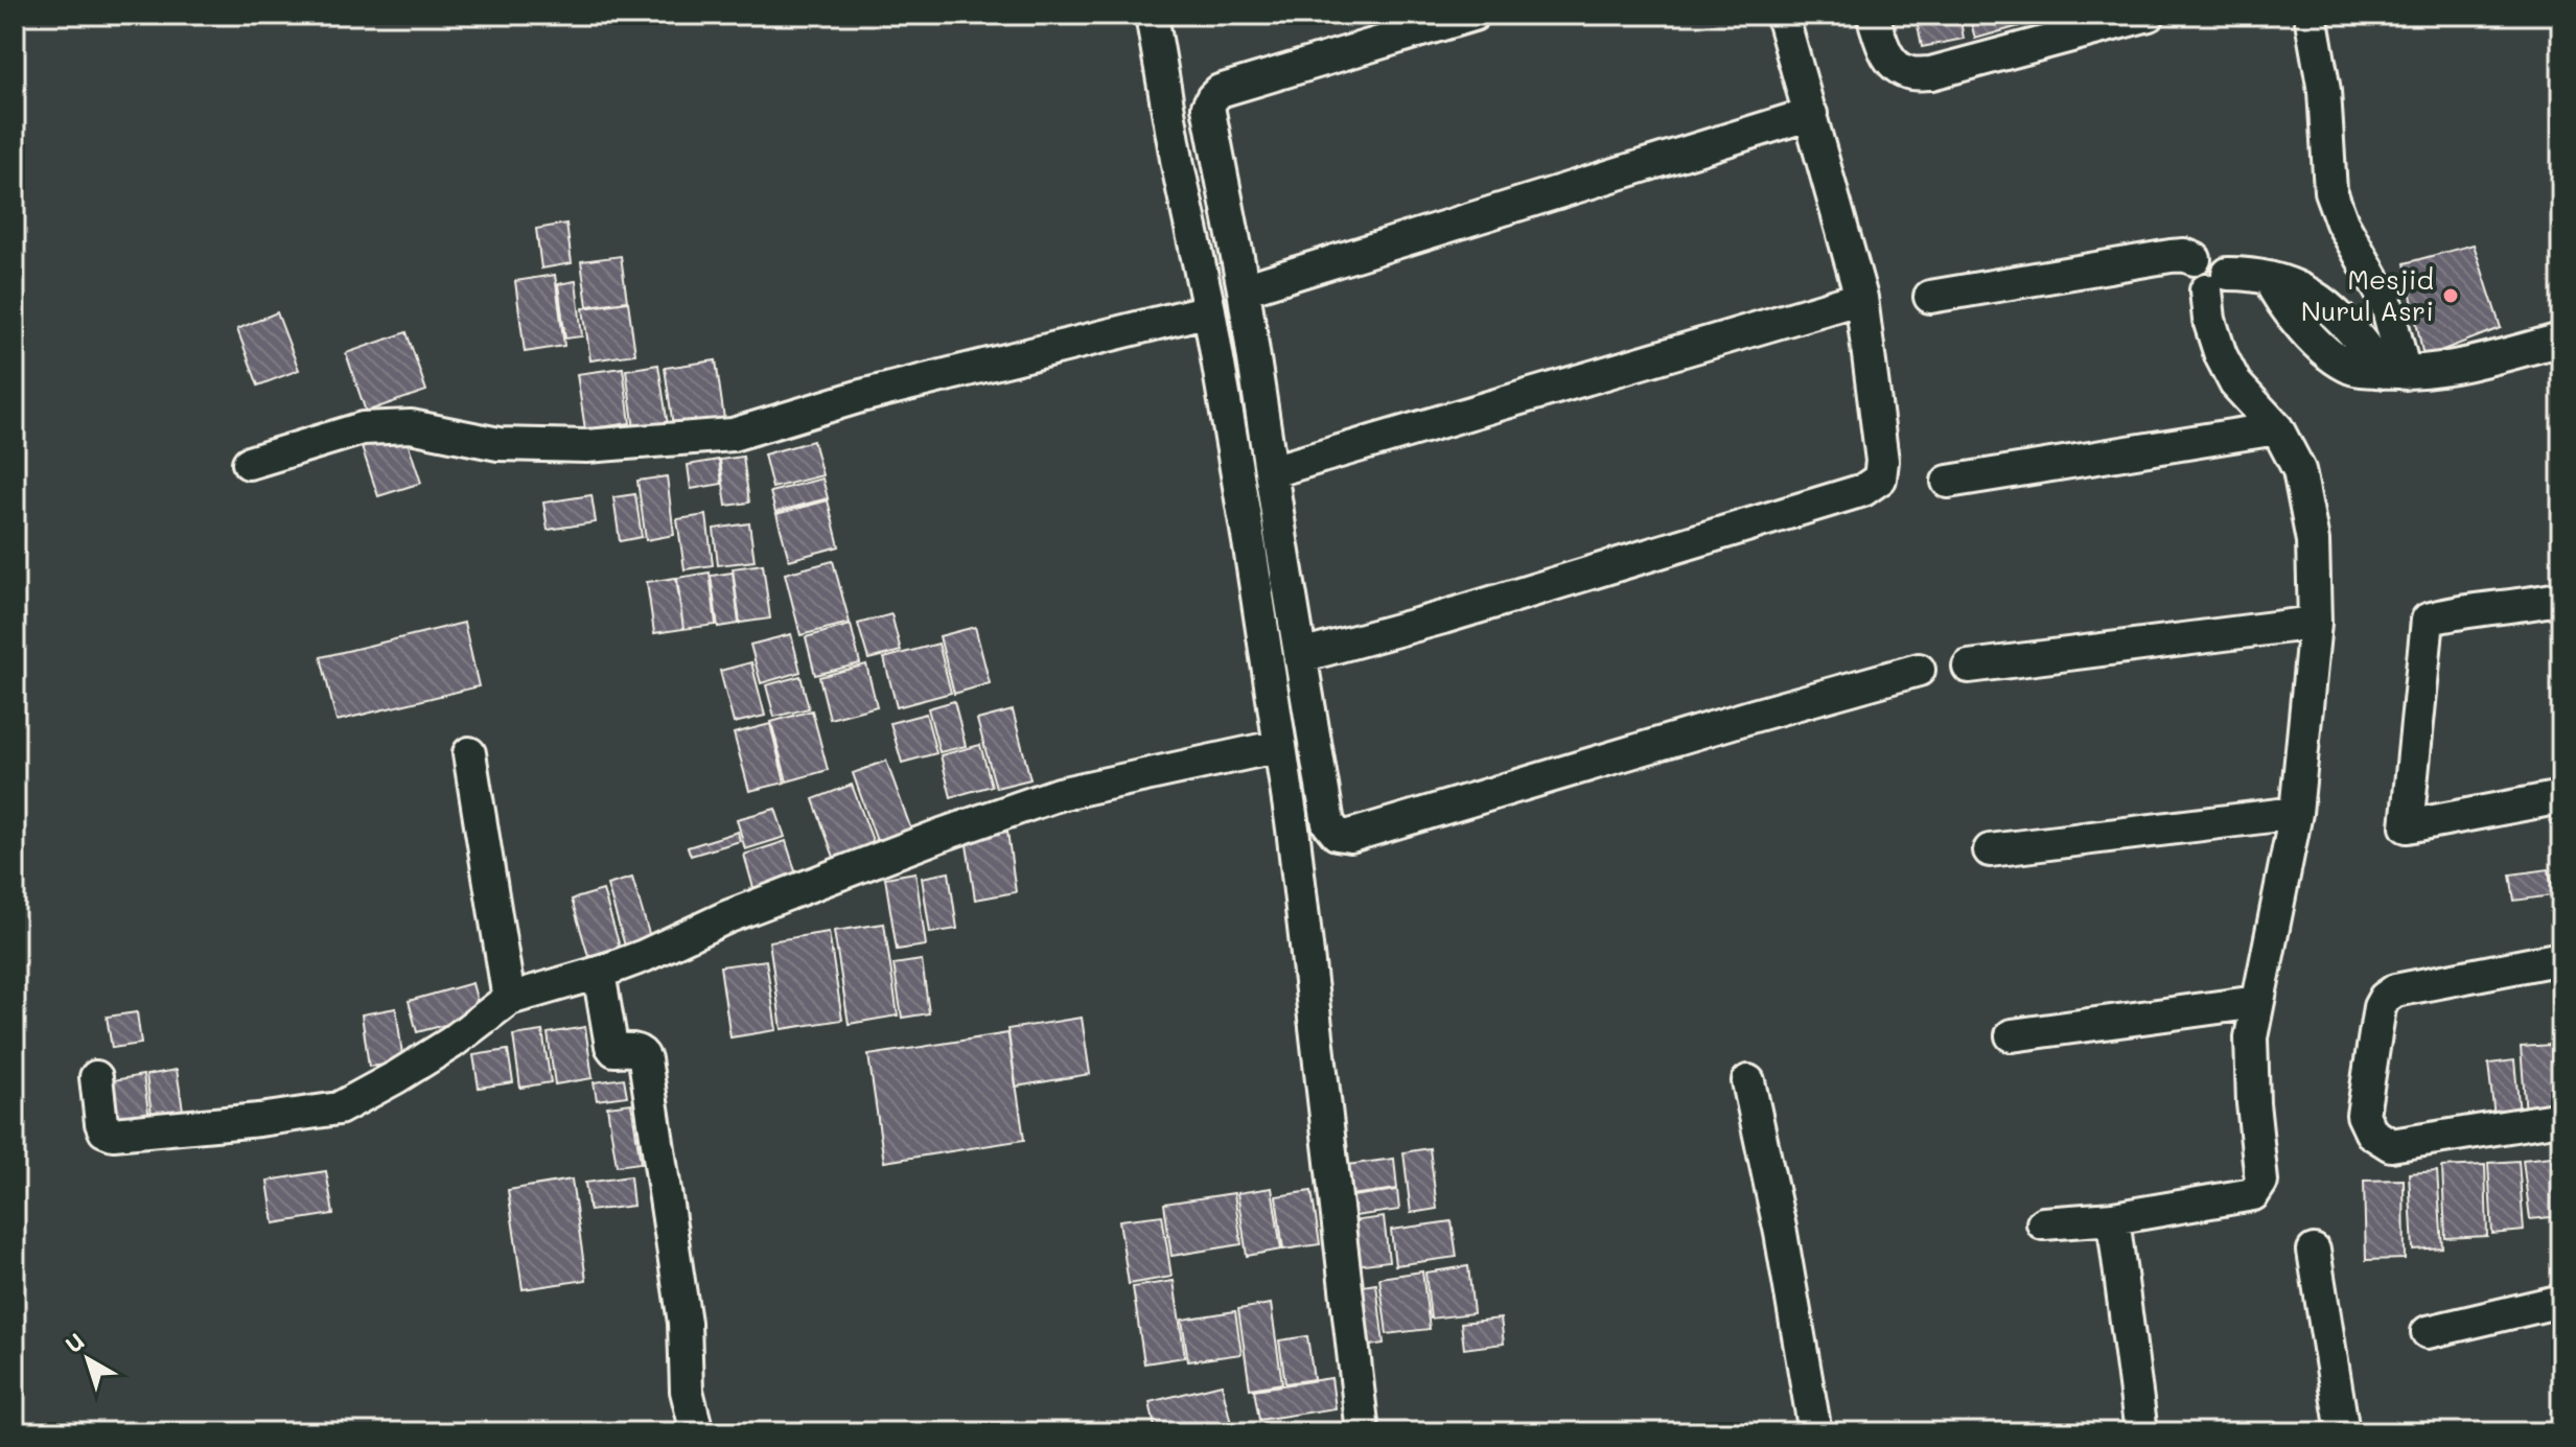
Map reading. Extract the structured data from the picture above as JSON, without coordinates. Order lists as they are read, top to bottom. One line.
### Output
{"places":["Mesjid Nurul Asri"],"north":"top left"}
